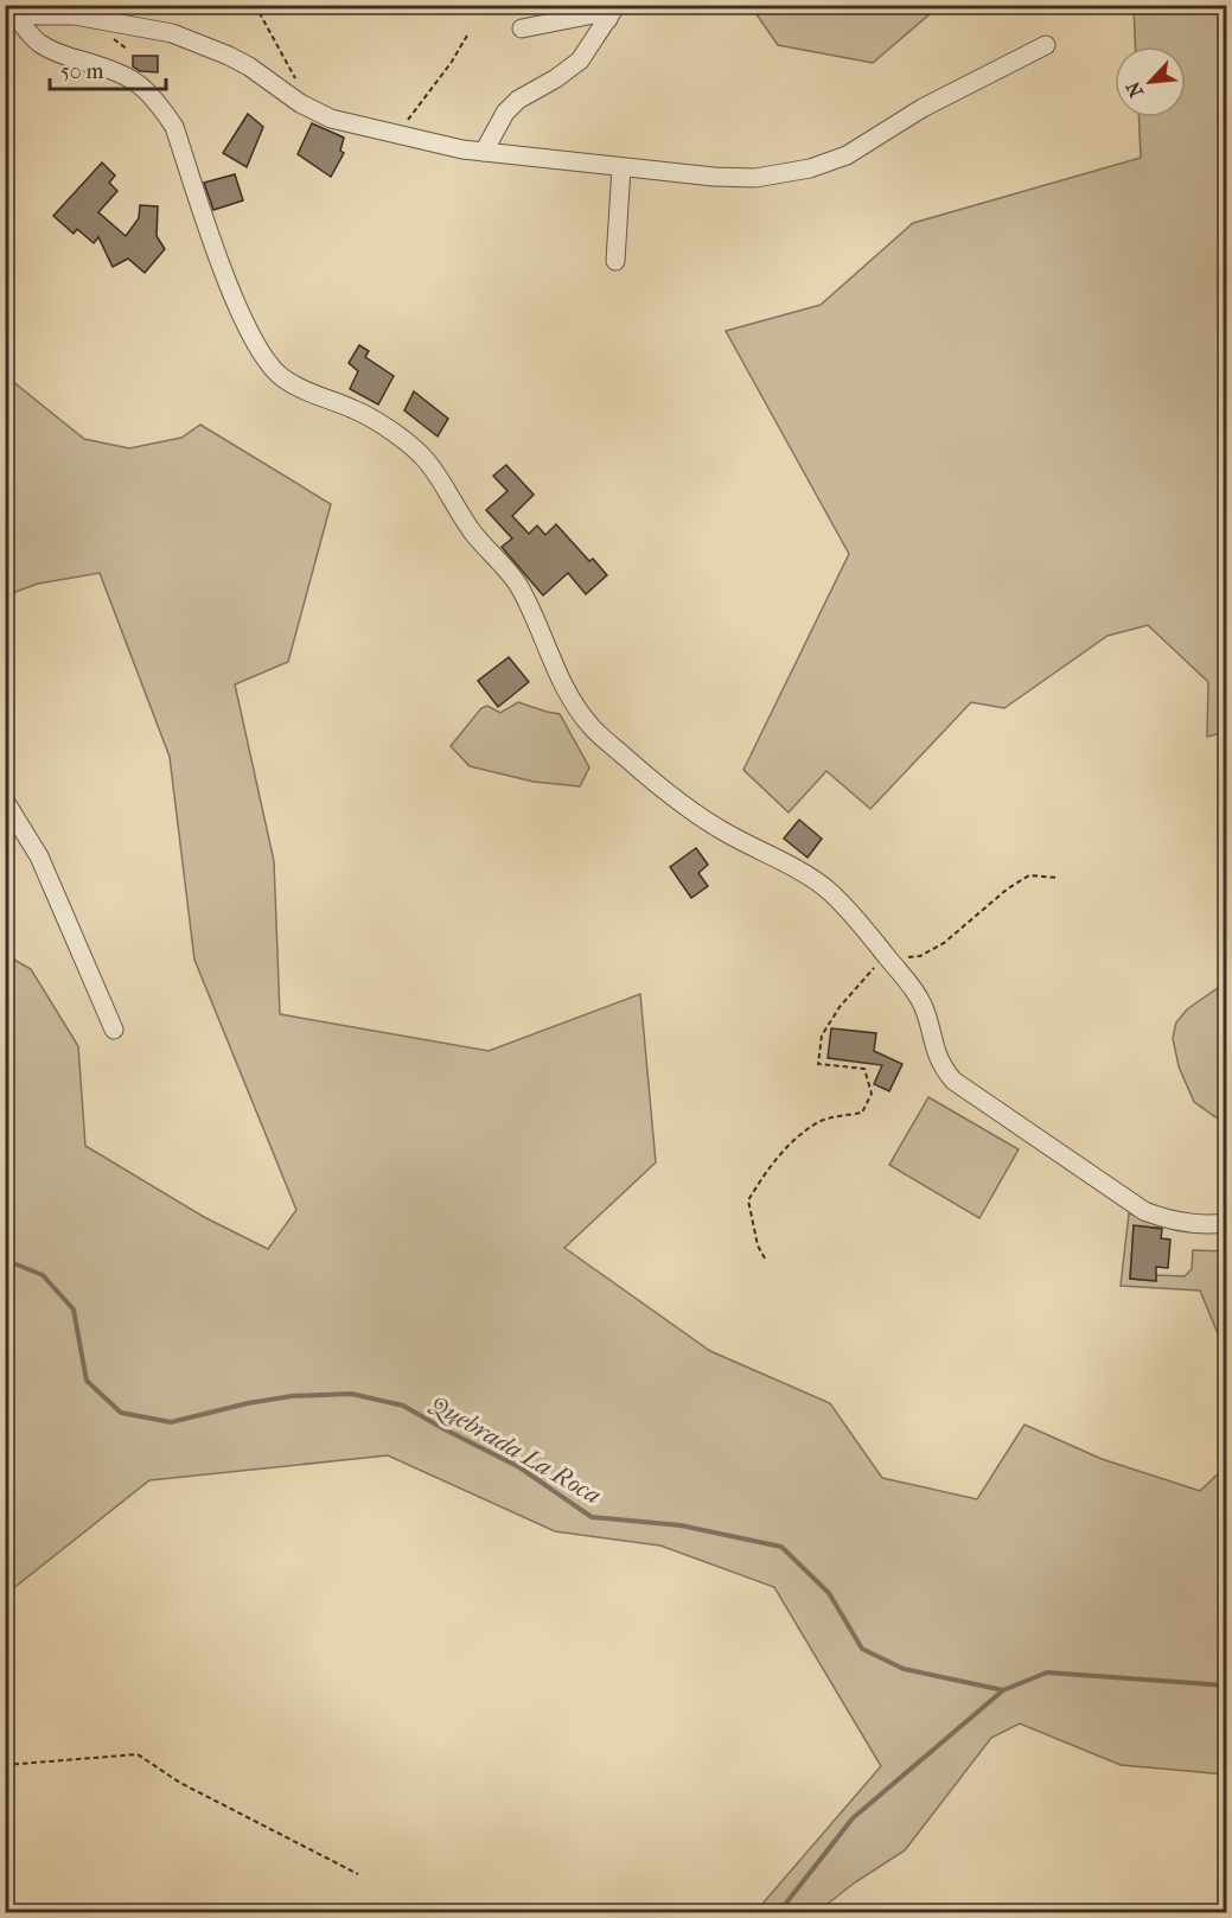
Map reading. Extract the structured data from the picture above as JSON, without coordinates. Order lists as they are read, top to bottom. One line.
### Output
{"water":["Quebrada La Roca"],"scale_bar":"50 m","north":"bottom left"}
